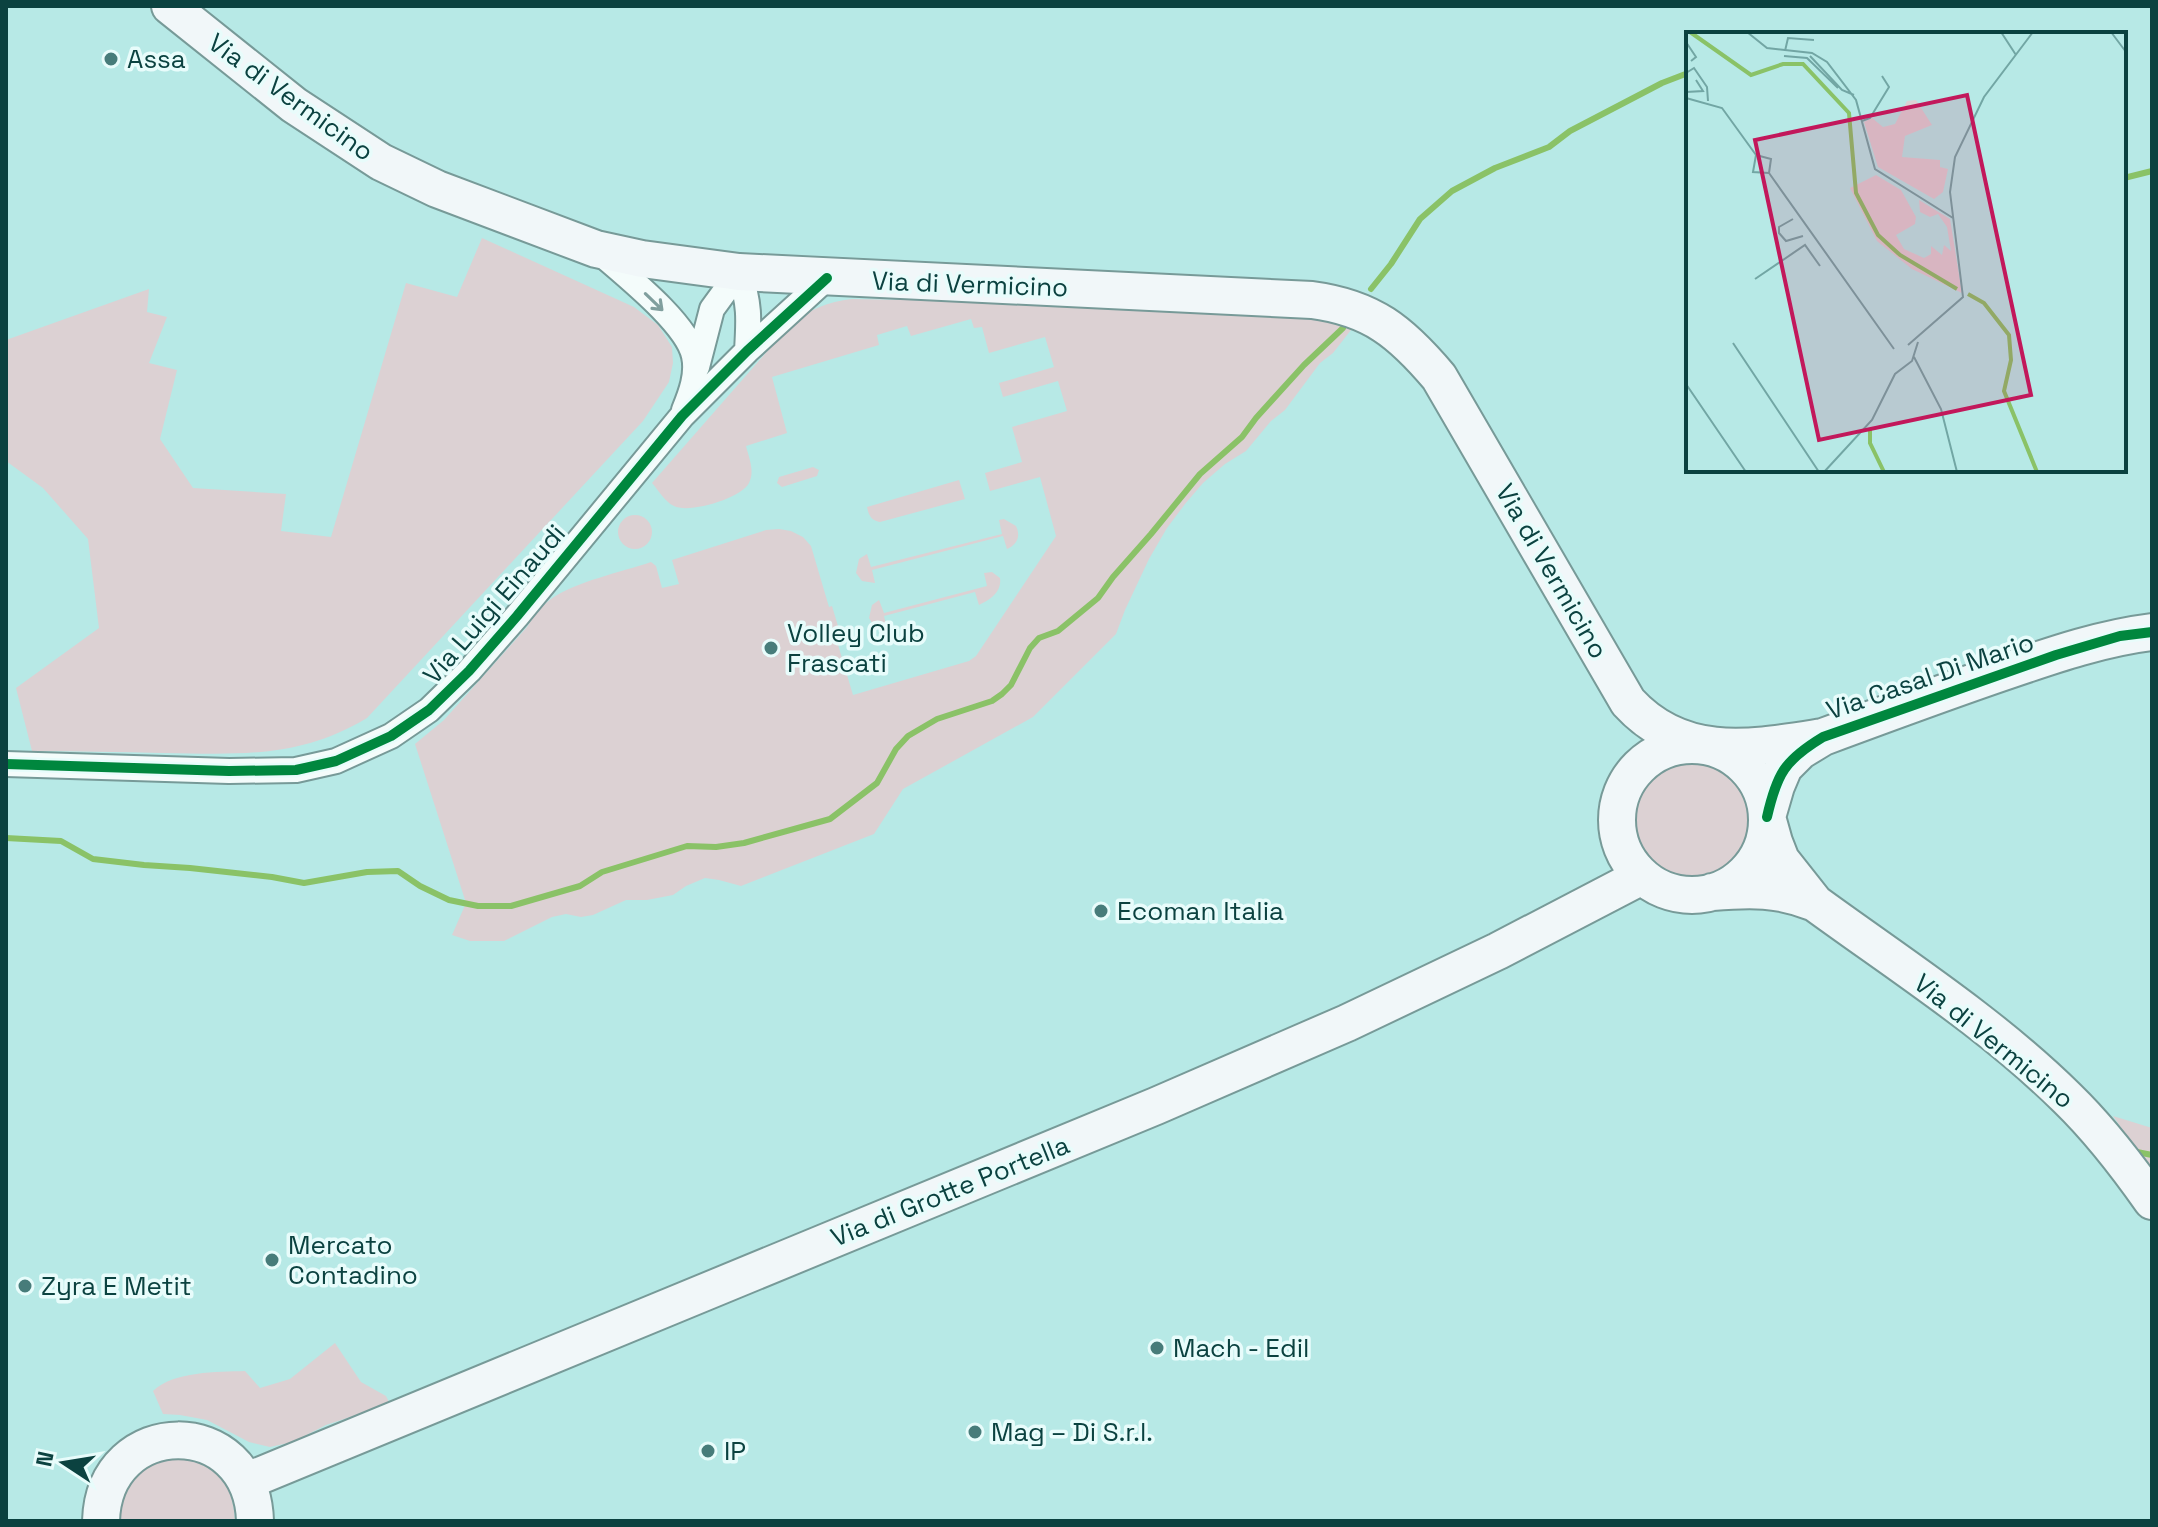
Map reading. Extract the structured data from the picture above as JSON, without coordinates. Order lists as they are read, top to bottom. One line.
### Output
{"streets":{"main road":["Via di Vermicino","Via Casal Di Mario","Via di Grotte Portella"],"street":["Via Luigi Einaudi"]},"crossings":[["Via di Vermicino","Via Luigi Einaudi"],["Via di Vermicino","Via Casal Di Mario"],["Via di Vermicino","Via di Grotte Portella"],["Via Casal Di Mario","Via di Grotte Portella"]],"places":["Assa","Volley Club Frascati","Ecoman Italia","Mercato Contadino","Zyra E Metit","Mach - Edil","Mag – Di S.r.l.","IP"],"north":"left"}
